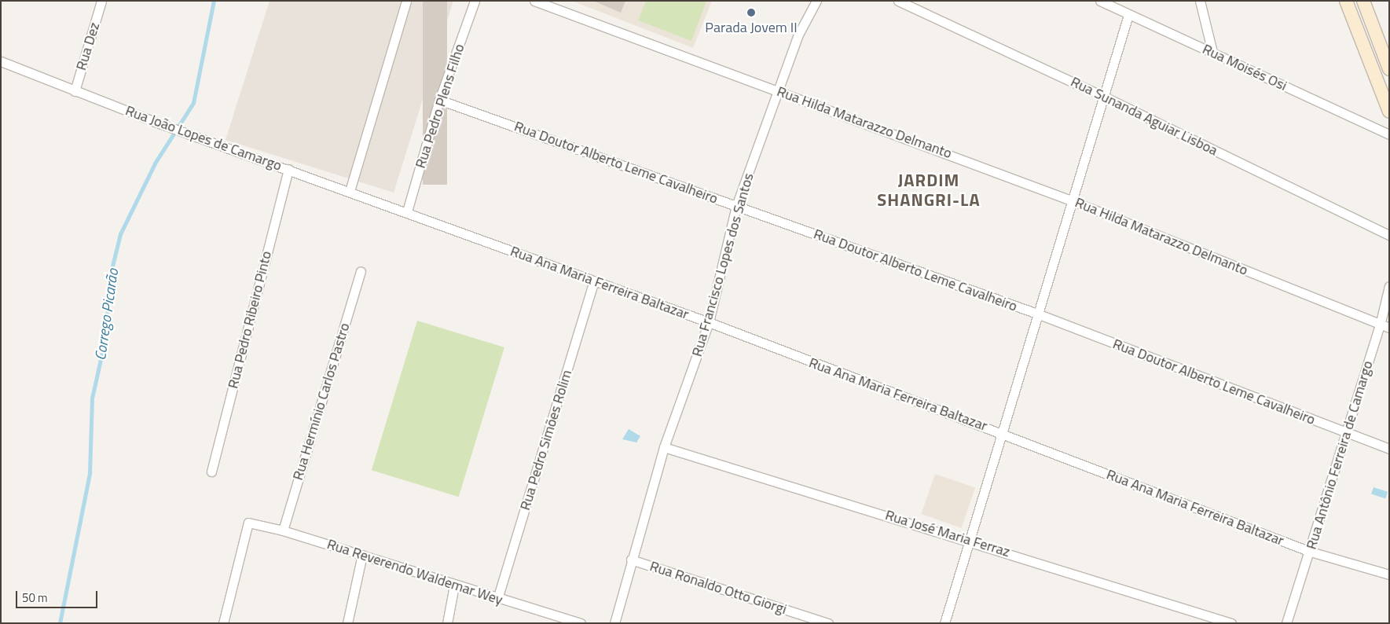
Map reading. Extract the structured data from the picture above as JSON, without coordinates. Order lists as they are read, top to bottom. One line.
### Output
{"streets":{"street":["Rua Dez","Rua Moisés Osi","Rua Pedro Plens Filho","Rua Sunanda Aguiar Lisboa","Rua Hilda Matarazzo Delmanto","Rua João Lopes de Camargo","Rua Doutor Alberto Leme Cavalheiro","Rua Francisco Lopes dos Santos","Rua Ana Maria Ferreira Baltazar","Rua Pedro Ribeiro Pinto","Rua Hermínio Carlos Pastro","Rua Pedro Simões Rolim","Rua Antônio Ferreira de Camargo","Rua José Maria Ferraz","Rua Reverendo Waldemar Wey","Rua Ronaldo Otto Giorgi"]},"crossings":[["Rua Dez","Rua João Lopes de Camargo"],["Rua Pedro Plens Filho","Rua João Lopes de Camargo"],["Rua Pedro Plens Filho","Rua Doutor Alberto Leme Cavalheiro"],["Rua Pedro Plens Filho","Rua Ana Maria Ferreira Baltazar"],["Rua Hilda Matarazzo Delmanto","Rua Francisco Lopes dos Santos"],["Rua Hilda Matarazzo Delmanto","Rua Antônio Ferreira de Camargo"],["Rua João Lopes de Camargo","Rua Ana Maria Ferreira Baltazar"],["Rua João Lopes de Camargo","Rua Pedro Ribeiro Pinto"],["Rua Doutor Alberto Leme Cavalheiro","Rua Francisco Lopes dos Santos"],["Rua Doutor Alberto Leme Cavalheiro","Rua Antônio Ferreira de Camargo"],["Rua Francisco Lopes dos Santos","Rua Ana Maria Ferreira Baltazar"],["Rua Francisco Lopes dos Santos","Rua José Maria Ferraz"],["Rua Francisco Lopes dos Santos","Rua Ronaldo Otto Giorgi"],["Rua Ana Maria Ferreira Baltazar","Rua Pedro Simões Rolim"],["Rua Ana Maria Ferreira Baltazar","Rua Antônio Ferreira de Camargo"],["Rua Hermínio Carlos Pastro","Rua Reverendo Waldemar Wey"],["Rua Pedro Simões Rolim","Rua Reverendo Waldemar Wey"]],"districts":["JARDIM SHANGRI-LA"],"water":["Corrego Picarão"],"places":["Parada Jovem II"],"scale_bar":"50 m"}
